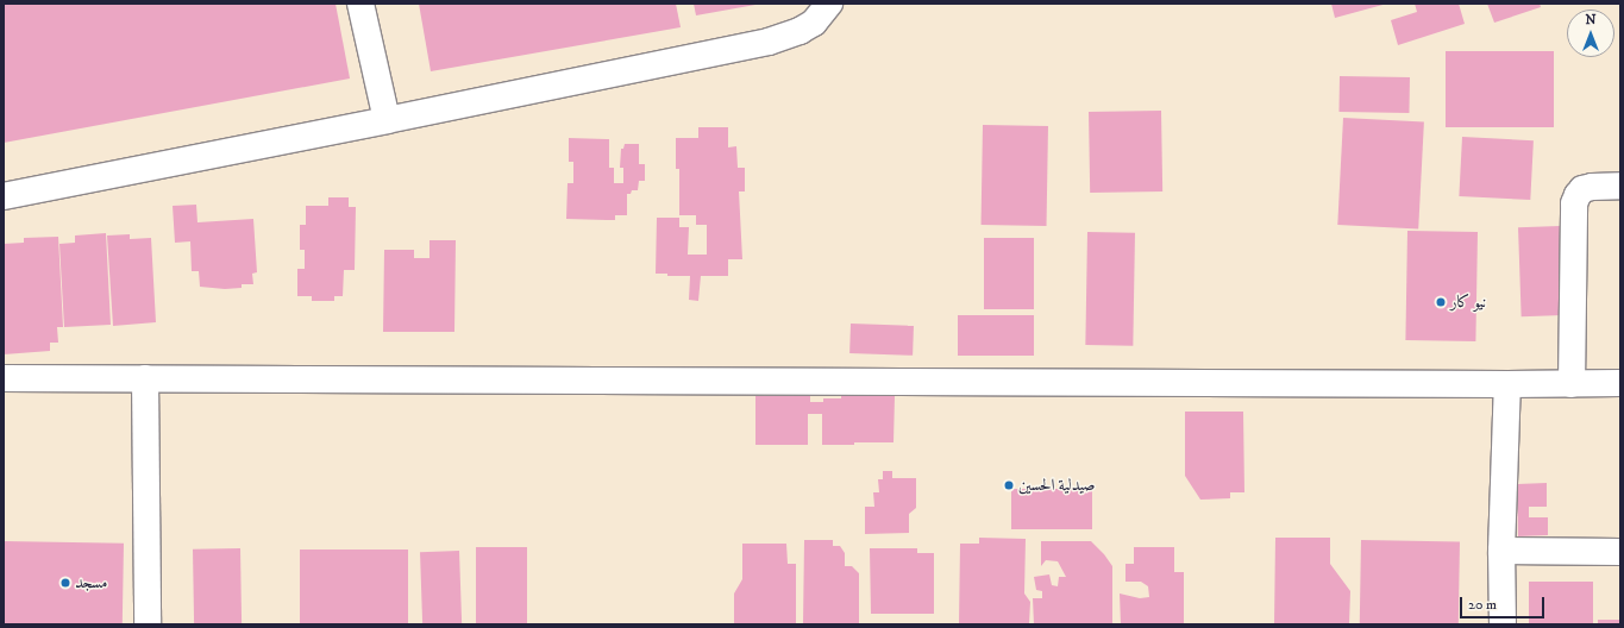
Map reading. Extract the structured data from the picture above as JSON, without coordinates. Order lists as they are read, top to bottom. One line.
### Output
{"places":["نيو كار","صيدلية الحسين","مسجد"],"scale_bar":"20 m","north":"top"}
